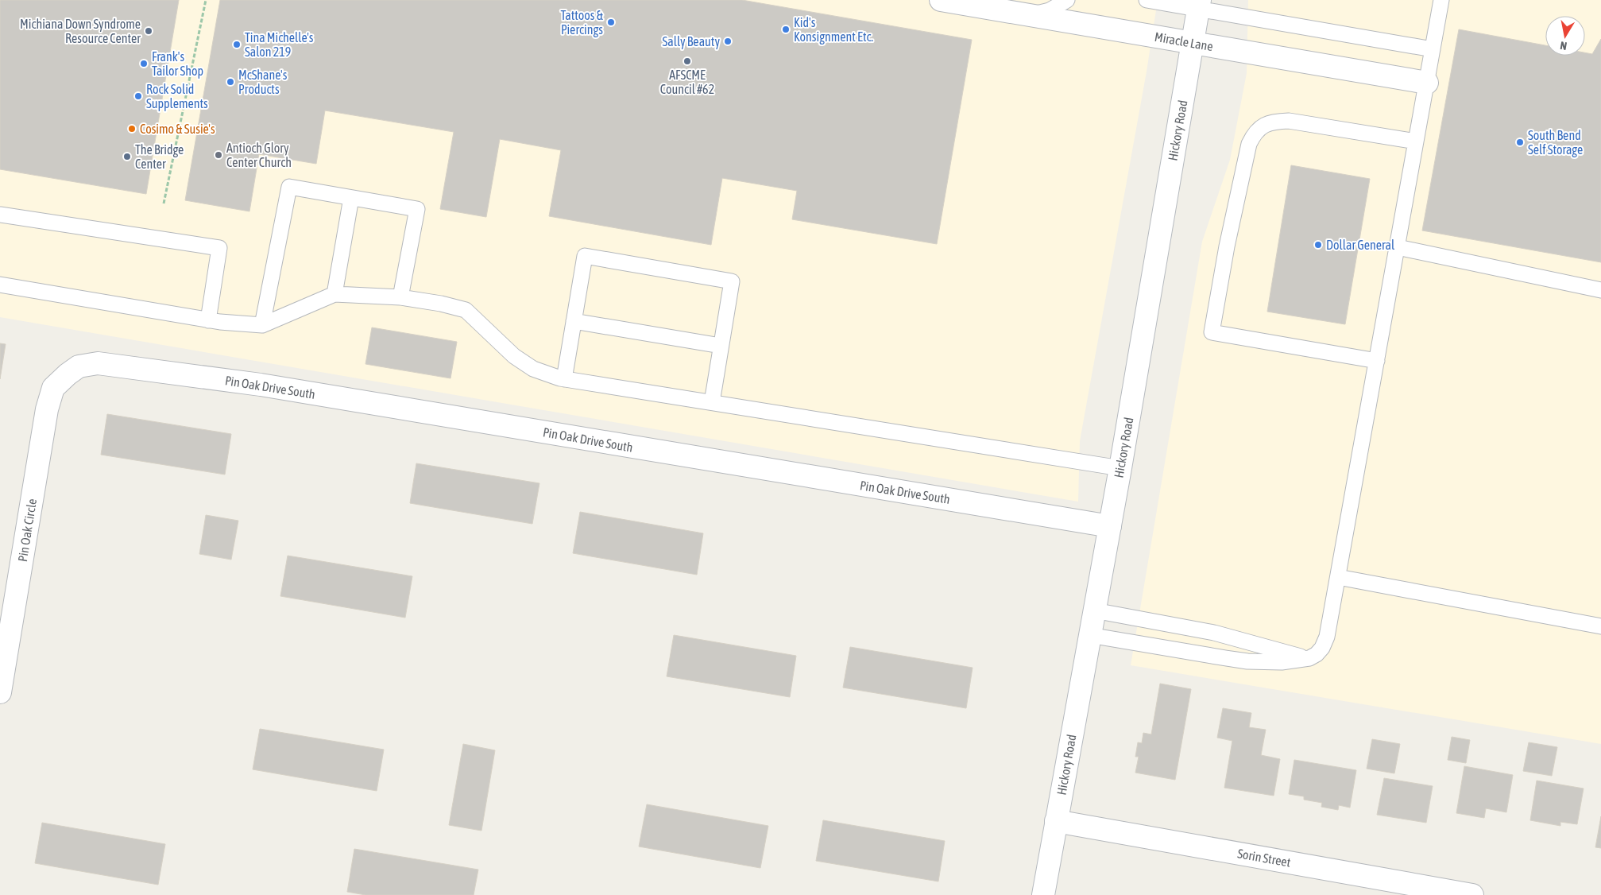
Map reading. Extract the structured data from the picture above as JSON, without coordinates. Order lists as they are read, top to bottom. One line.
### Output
{"streets":{"street":["Miracle Lane","Hickory Road","Pin Oak Drive South","Pin Oak Circle","Sorin Street"]},"crossings":[["Miracle Lane","Hickory Road"],["Hickory Road","Pin Oak Drive South"],["Hickory Road","Sorin Street"],["Pin Oak Drive South","Pin Oak Circle"]],"places":["Tattoos & Piercings","Kid's Konsignment Etc.","Michiana Down Syndrome Resource Center","Sally Beauty","Tina Michelle's Salon 219","AFSCME Council #62","Frank's Tailor Shop","McShane's Products","Rock Solid Supplements","Cosimo & Susie's","South Bend Self Storage","Antioch Glory Center Church","The Bridge Center","Dollar General"],"north":"bottom"}
